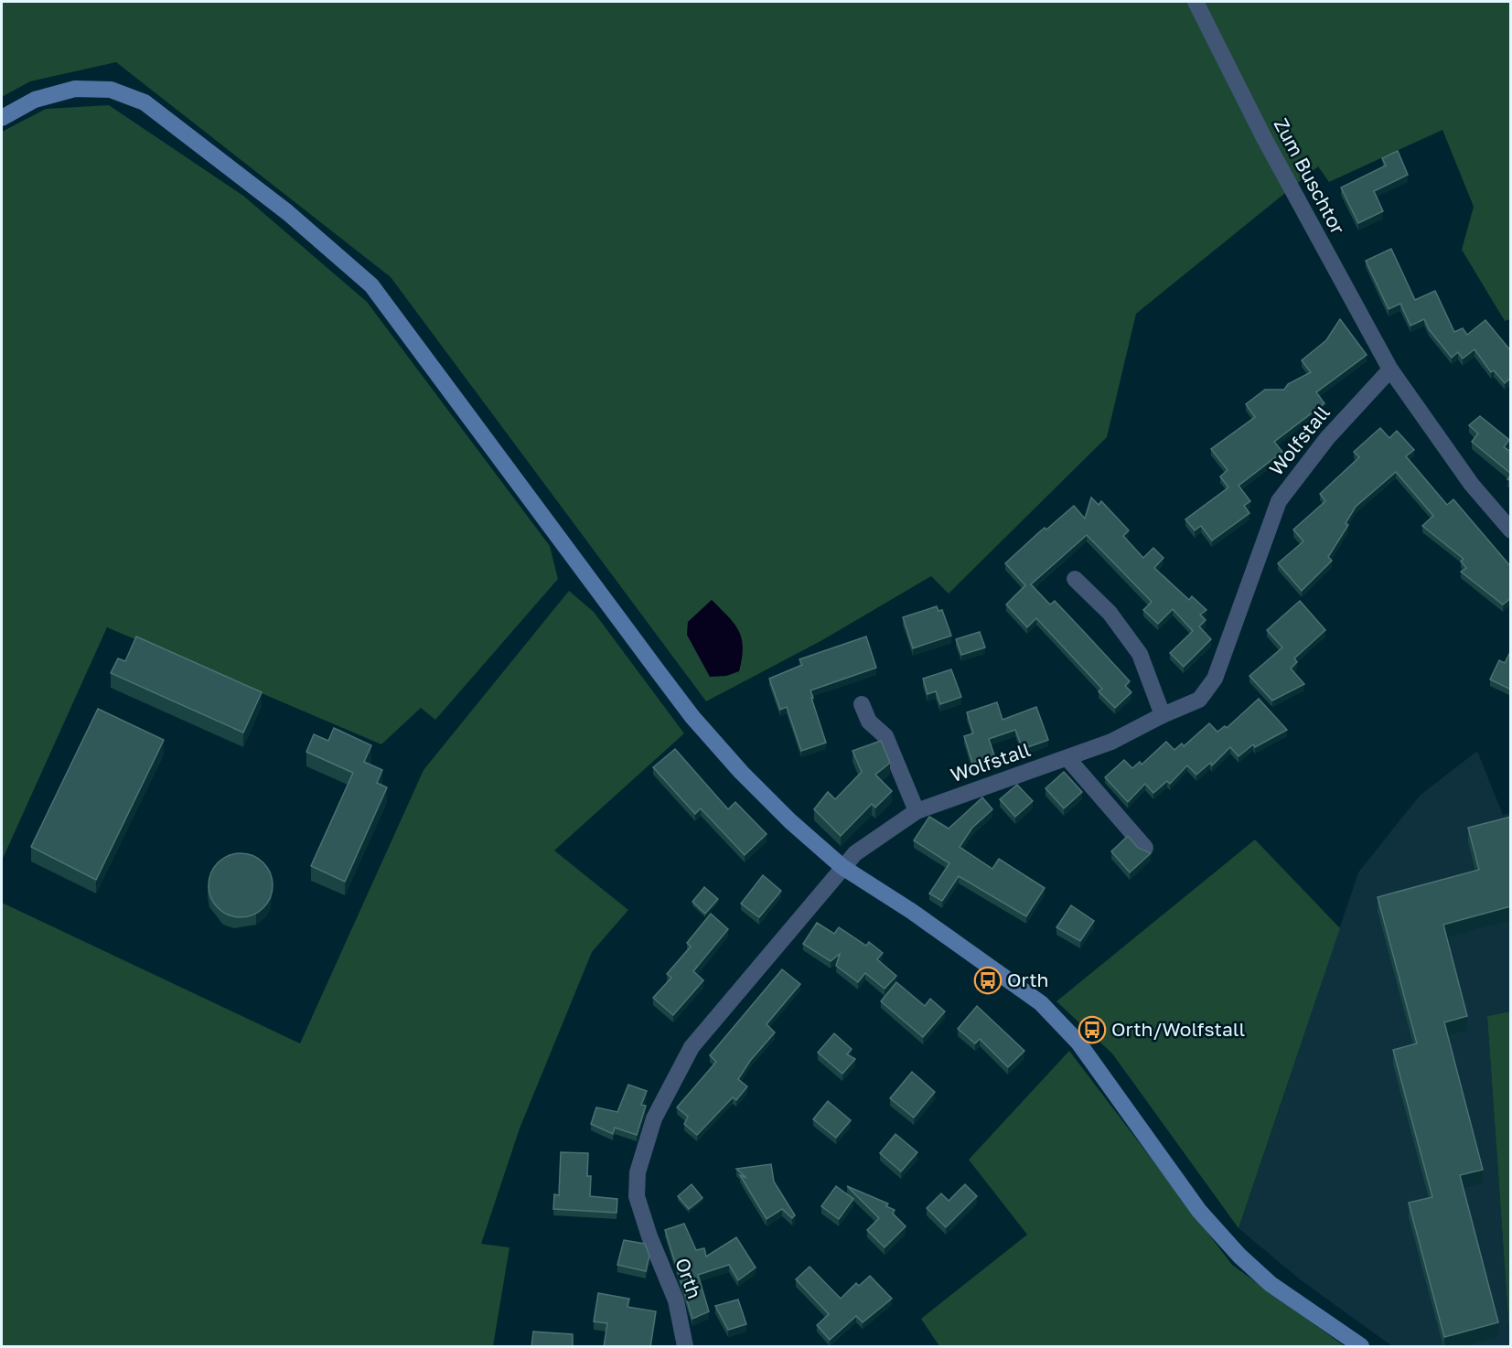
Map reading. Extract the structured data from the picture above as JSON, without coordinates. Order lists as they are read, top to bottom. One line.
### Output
{"streets":{"street":["Zum Buschtor","Wolfstall","Orth"]},"crossings":[["Zum Buschtor","Wolfstall"],["Wolfstall","Orth"]],"places":{"bus stop":["Orth","Orth/Wolfstall"]}}
